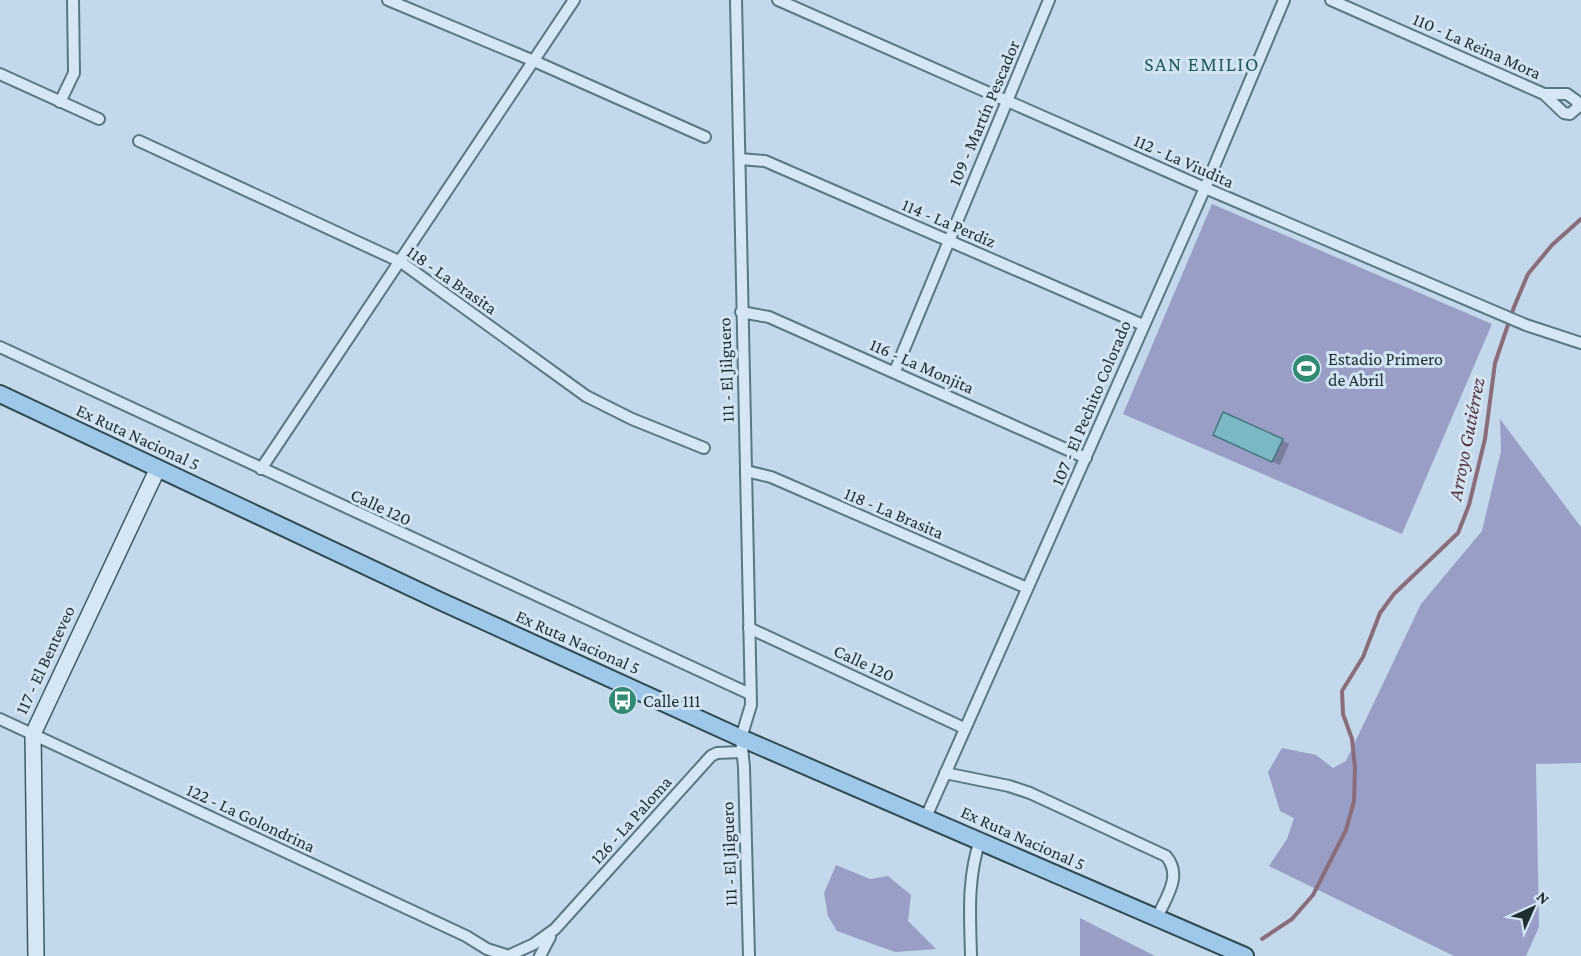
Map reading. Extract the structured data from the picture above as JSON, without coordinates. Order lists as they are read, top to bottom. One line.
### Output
{"streets":{"main road":["Ex Ruta Nacional 5"],"street":["110 - La Reina Mora","109 - Martín Pescador","112 - La Viudita","114 - La Perdiz","118 - La Brasita","116 - La Monjita","111 - El Jilguero","107 - El Pechito Colorado","Calle 120","117 - El Benteveo","122 - La Golondrina","126 - La Paloma"]},"crossings":[["109 - Martín Pescador","112 - La Viudita"],["109 - Martín Pescador","114 - La Perdiz"],["109 - Martín Pescador","116 - La Monjita"],["112 - La Viudita","107 - El Pechito Colorado"],["114 - La Perdiz","111 - El Jilguero"],["114 - La Perdiz","107 - El Pechito Colorado"],["118 - La Brasita","111 - El Jilguero"],["118 - La Brasita","107 - El Pechito Colorado"],["116 - La Monjita","111 - El Jilguero"],["116 - La Monjita","107 - El Pechito Colorado"],["111 - El Jilguero","Ex Ruta Nacional 5"],["111 - El Jilguero","Calle 120"],["111 - El Jilguero","126 - La Paloma"],["107 - El Pechito Colorado","Ex Ruta Nacional 5"],["107 - El Pechito Colorado","Calle 120"],["Ex Ruta Nacional 5","117 - El Benteveo"],["Ex Ruta Nacional 5","126 - La Paloma"],["117 - El Benteveo","122 - La Golondrina"],["122 - La Golondrina","126 - La Paloma"]],"districts":["SAN EMILIO"],"water":["Arroyo Gutiérrez"],"places":{"sports":["Estadio Primero de Abril"],"bus stop":["Calle 111"]},"north":"top right"}
